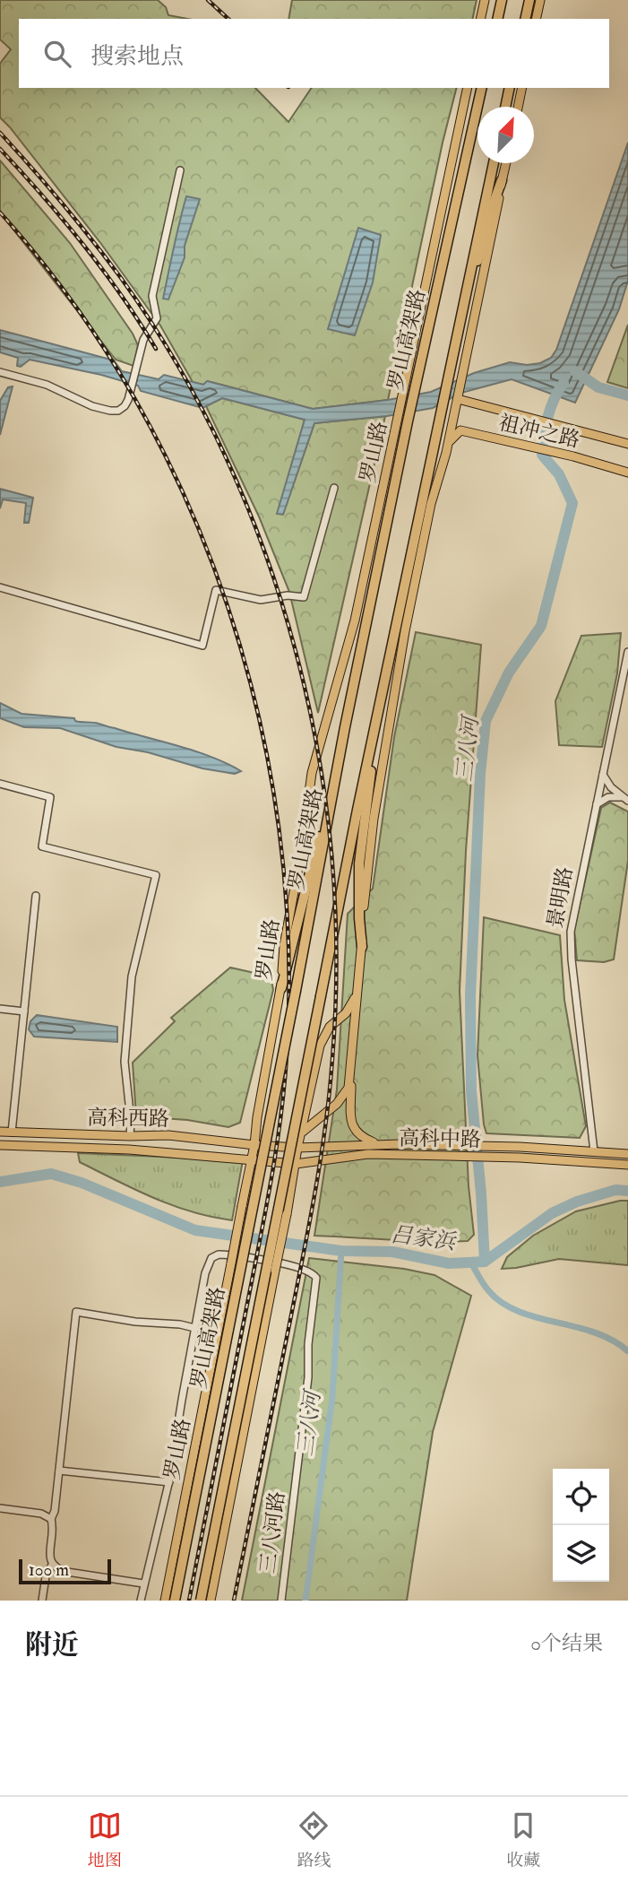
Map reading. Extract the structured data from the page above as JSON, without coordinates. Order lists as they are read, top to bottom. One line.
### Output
{"streets":{"highway":["罗山高架路"],"main road":["祖冲之路","罗山路","高科西路","高科中路"],"street":["景明路","三八河路"]},"crossings":[["罗山路","高科西路"],["罗山路","高科中路"],["景明路","高科中路"],["高科西路","高科中路"]],"water":["三八河","吕家浜"],"scale_bar":"100 m","north":"top right","page":{"search":"搜索地点","scale":"100 m","heading":["附近","0个结果"],"nav":["地图","路线","收藏"]}}
